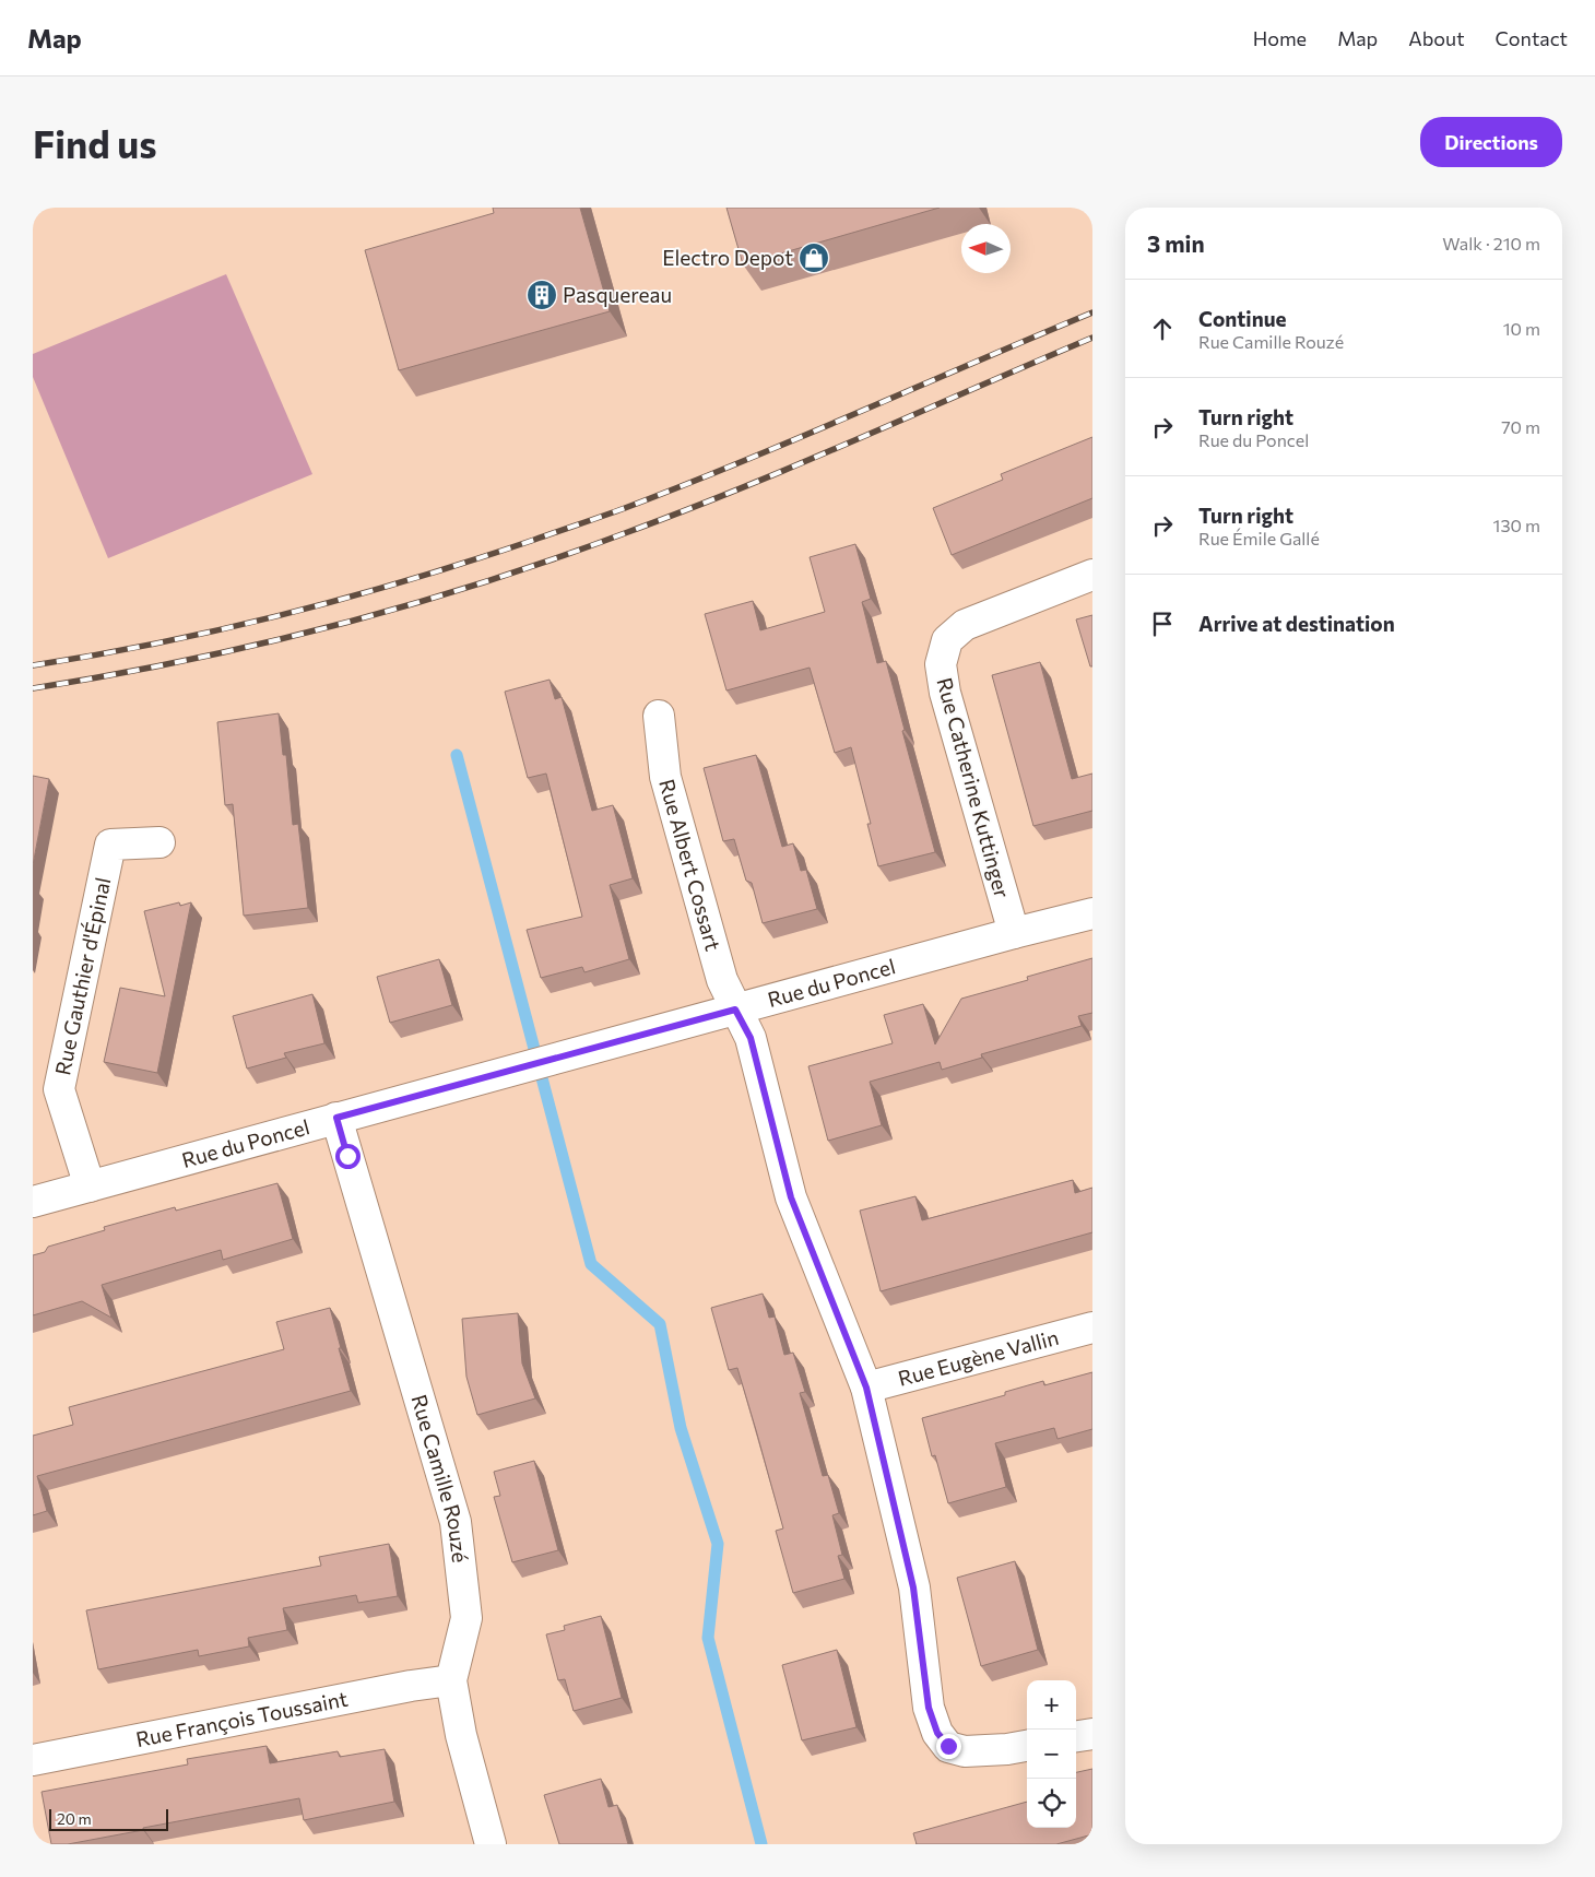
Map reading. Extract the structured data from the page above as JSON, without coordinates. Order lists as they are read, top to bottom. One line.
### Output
{"streets":{"street":["Rue Catherine Kuttinger","Rue Albert Cossart","Rue Gauthier d'Épinal","Rue du Poncel","Rue Eugène Vallin","Rue Camille Rouzé","Rue François Toussaint"]},"crossings":[["Rue Catherine Kuttinger","Rue du Poncel"],["Rue Albert Cossart","Rue du Poncel"],["Rue Albert Cossart","Rue Eugène Vallin"],["Rue Gauthier d'Épinal","Rue du Poncel"],["Rue du Poncel","Rue Camille Rouzé"],["Rue Camille Rouzé","Rue François Toussaint"]],"places":{"shop":["Electro Depot"],"building":["Pasquereau"]},"scale_bar":"20 m","north":"left","page":{"header":"Map","nav":["Home","Map","About","Contact"],"buttons":"Directions","title":"Find us","heading":["3 min","Walk · 210 m"],"list":[["Continue","Rue Camille Rouzé","10 m"],["Turn right","Rue du Poncel","70 m"],["Turn right","Rue Émile Gallé","130 m"],"Arrive at destination"],"map_buttons":["+","−"],"scale":"20 m"}}
